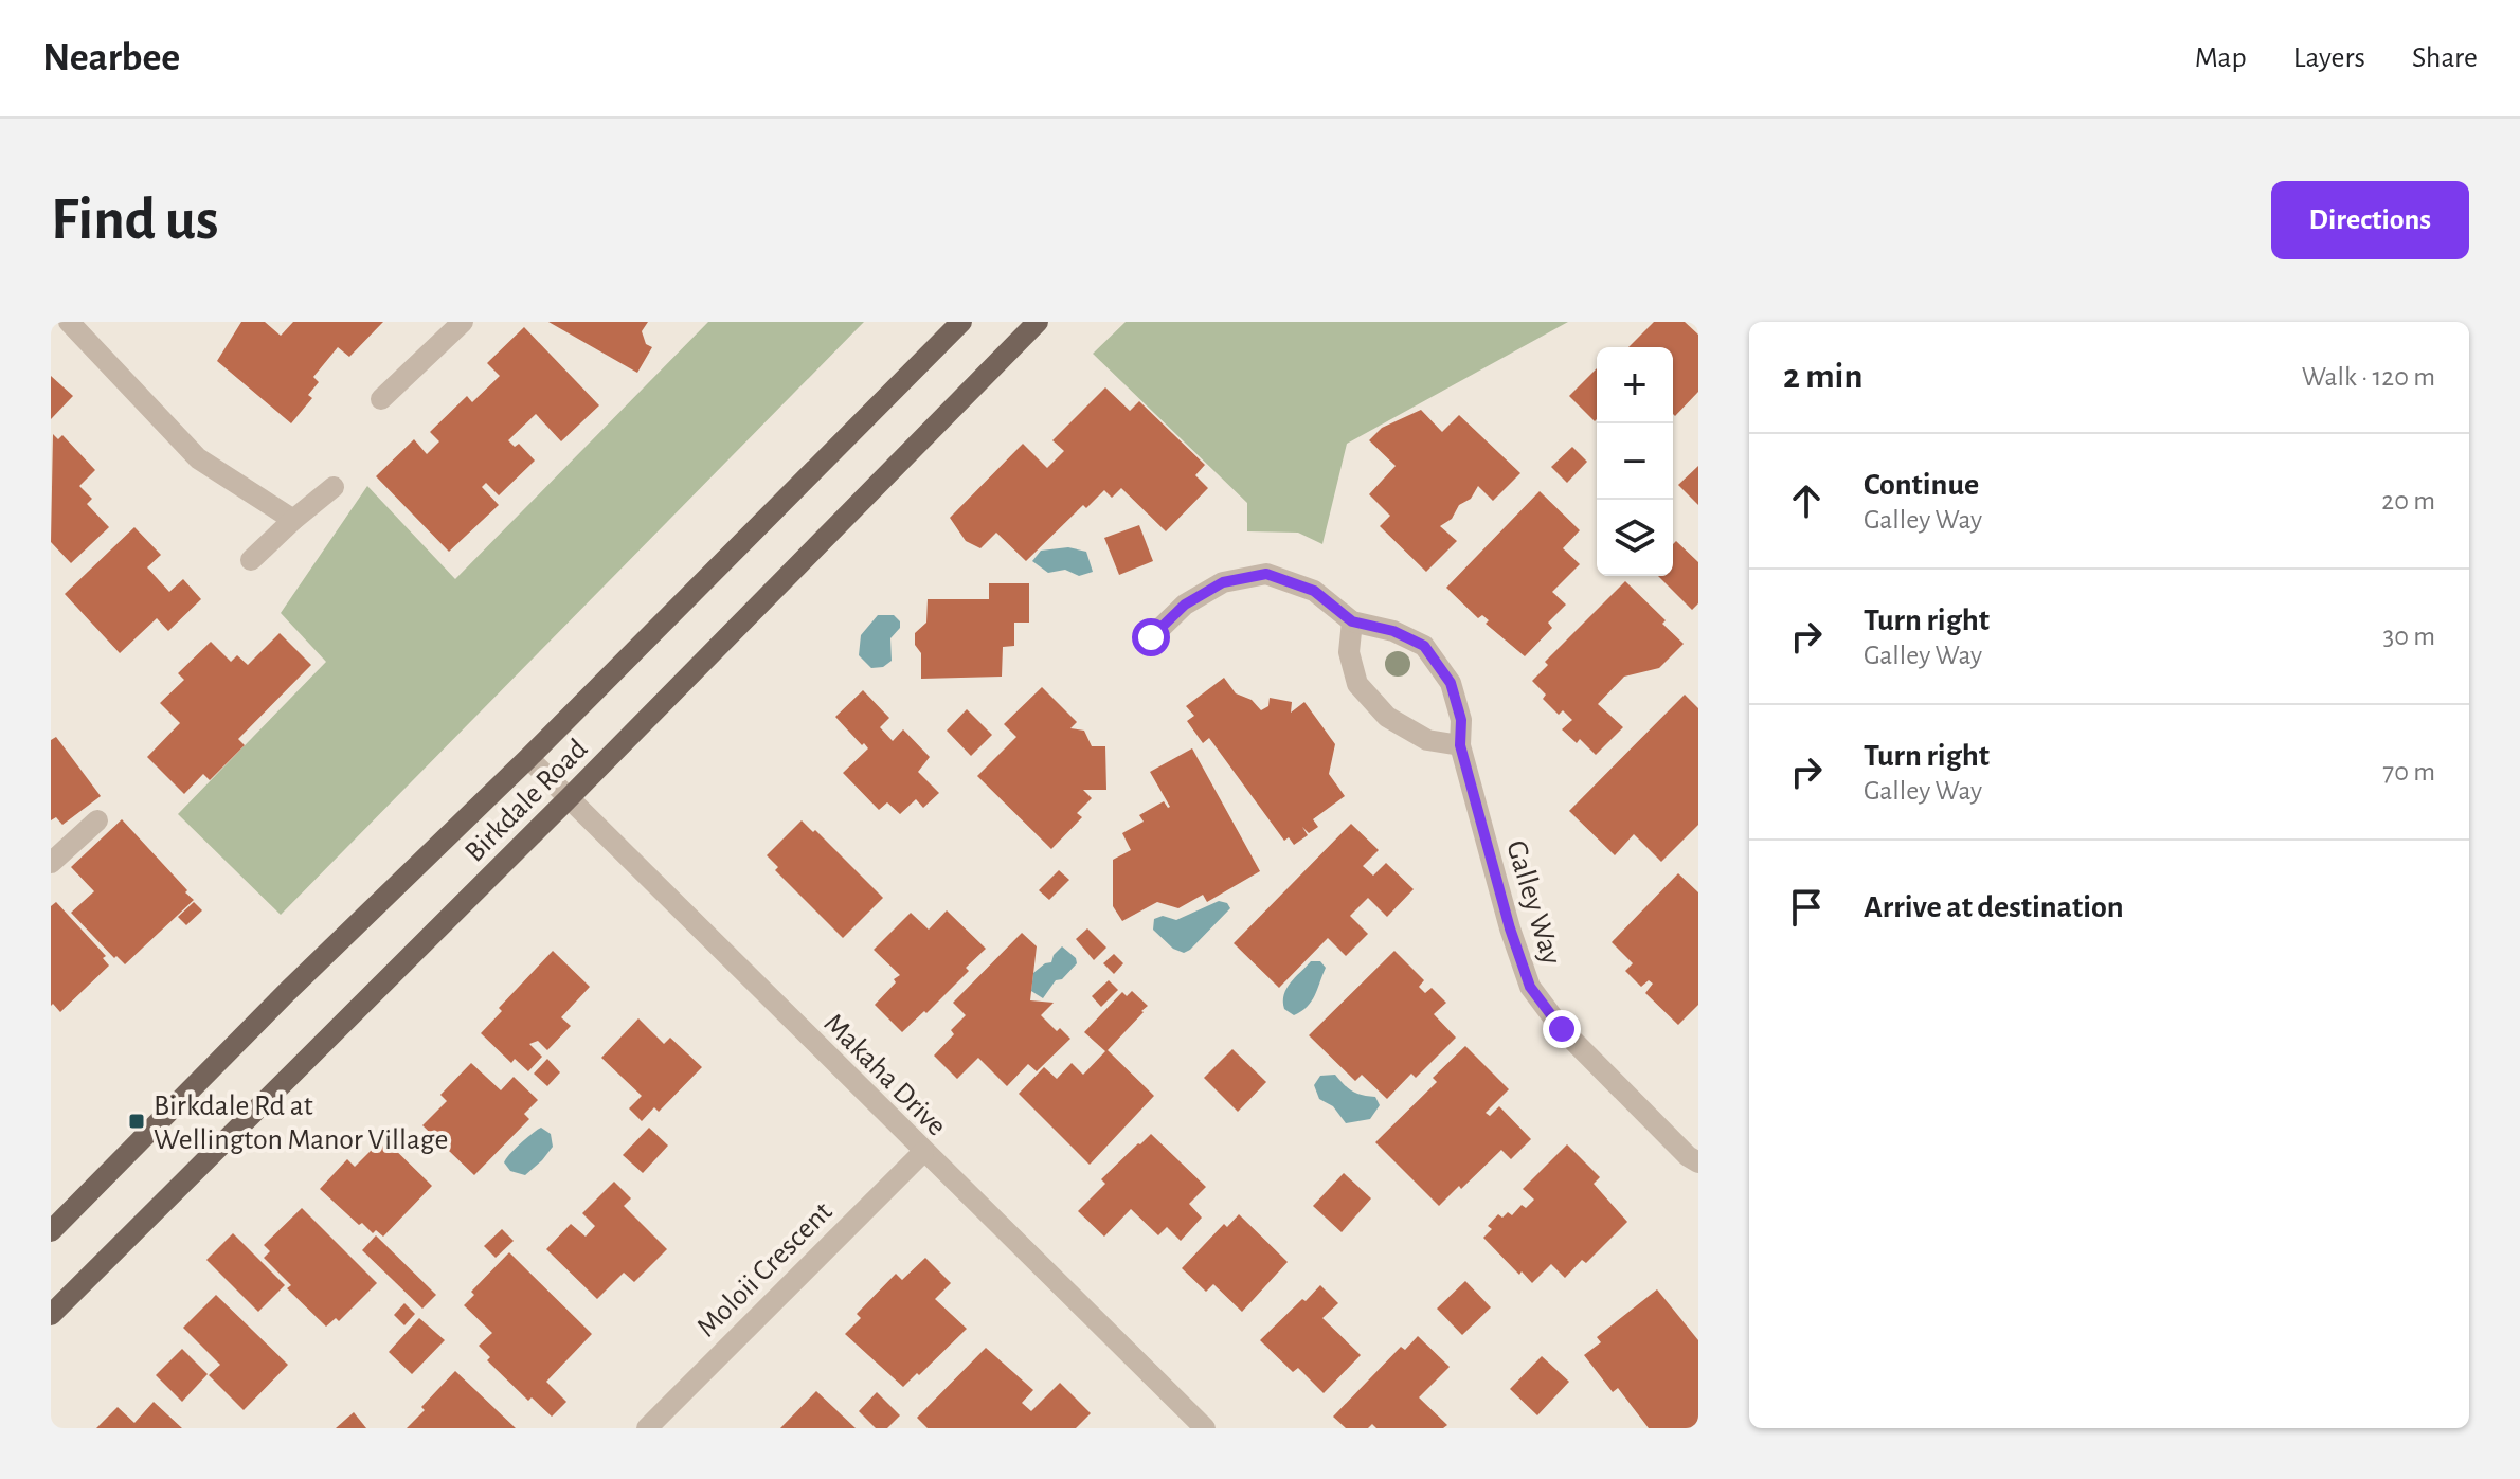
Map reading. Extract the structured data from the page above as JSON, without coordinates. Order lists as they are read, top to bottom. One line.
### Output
{"streets":{"main road":["Birkdale Road"],"street":["Galley Way","Makaha Drive","Moloii Crescent"]},"crossings":[["Birkdale Road","Makaha Drive"],["Makaha Drive","Moloii Crescent"]],"places":{"transit":["Birkdale Rd at Wellington Manor Village"]},"page":{"header":"Nearbee","nav":["Map","Layers","Share"],"buttons":"Directions","title":"Find us","heading":["2 min","Walk · 120 m"],"map_buttons":["+","−"],"list":[["Continue","Galley Way","20 m"],["Turn right","Galley Way","30 m"],["Turn right","Galley Way","70 m"],"Arrive at destination"]}}
